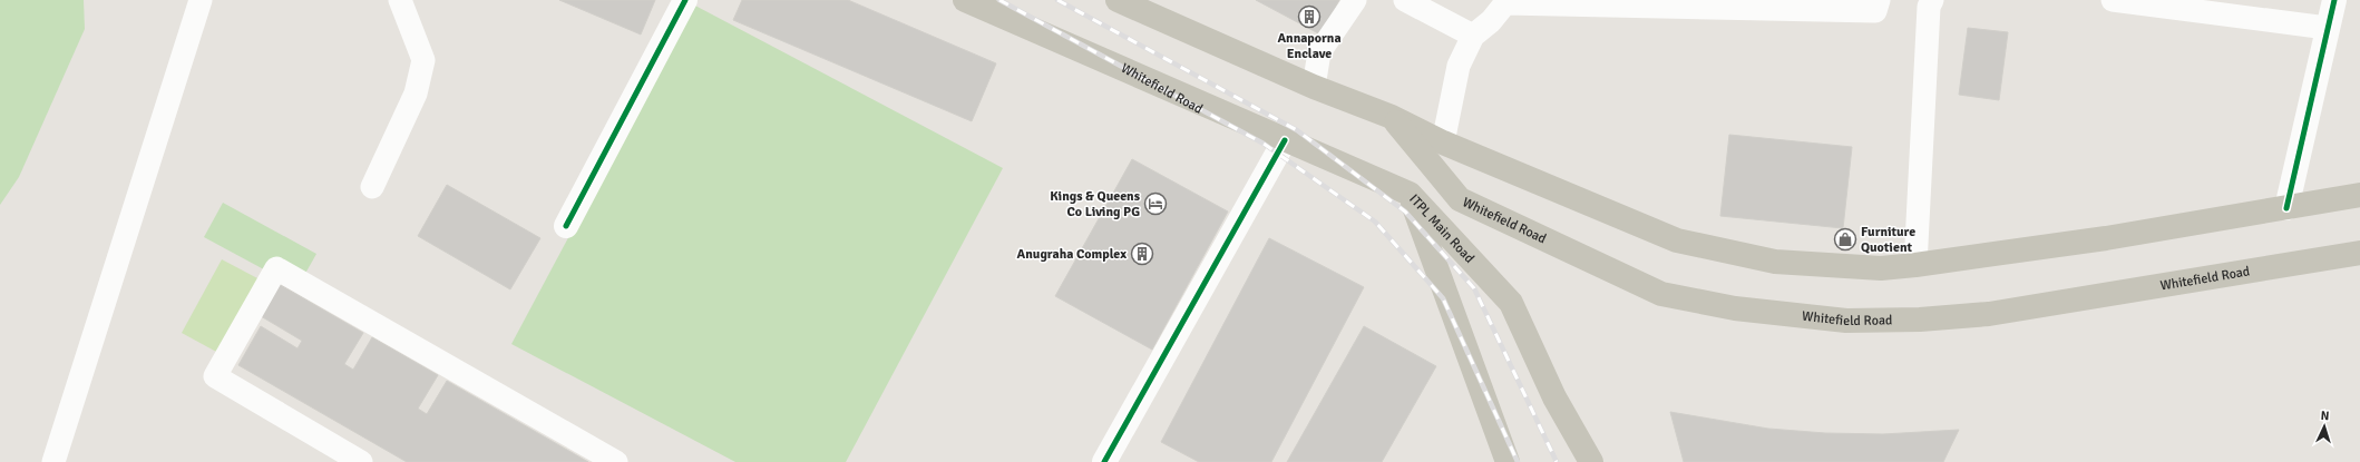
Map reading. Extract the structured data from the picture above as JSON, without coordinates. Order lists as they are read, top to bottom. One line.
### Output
{"streets":{"main road":["Whitefield Road","ITPL Main Road"]},"crossings":[["Whitefield Road","ITPL Main Road"]],"places":{"building":["Annaporna Enclave","Anugraha Complex"],"hotel":["Kings & Queens Co Living PG"],"shop":["Furniture Quotient"]},"north":"top"}
